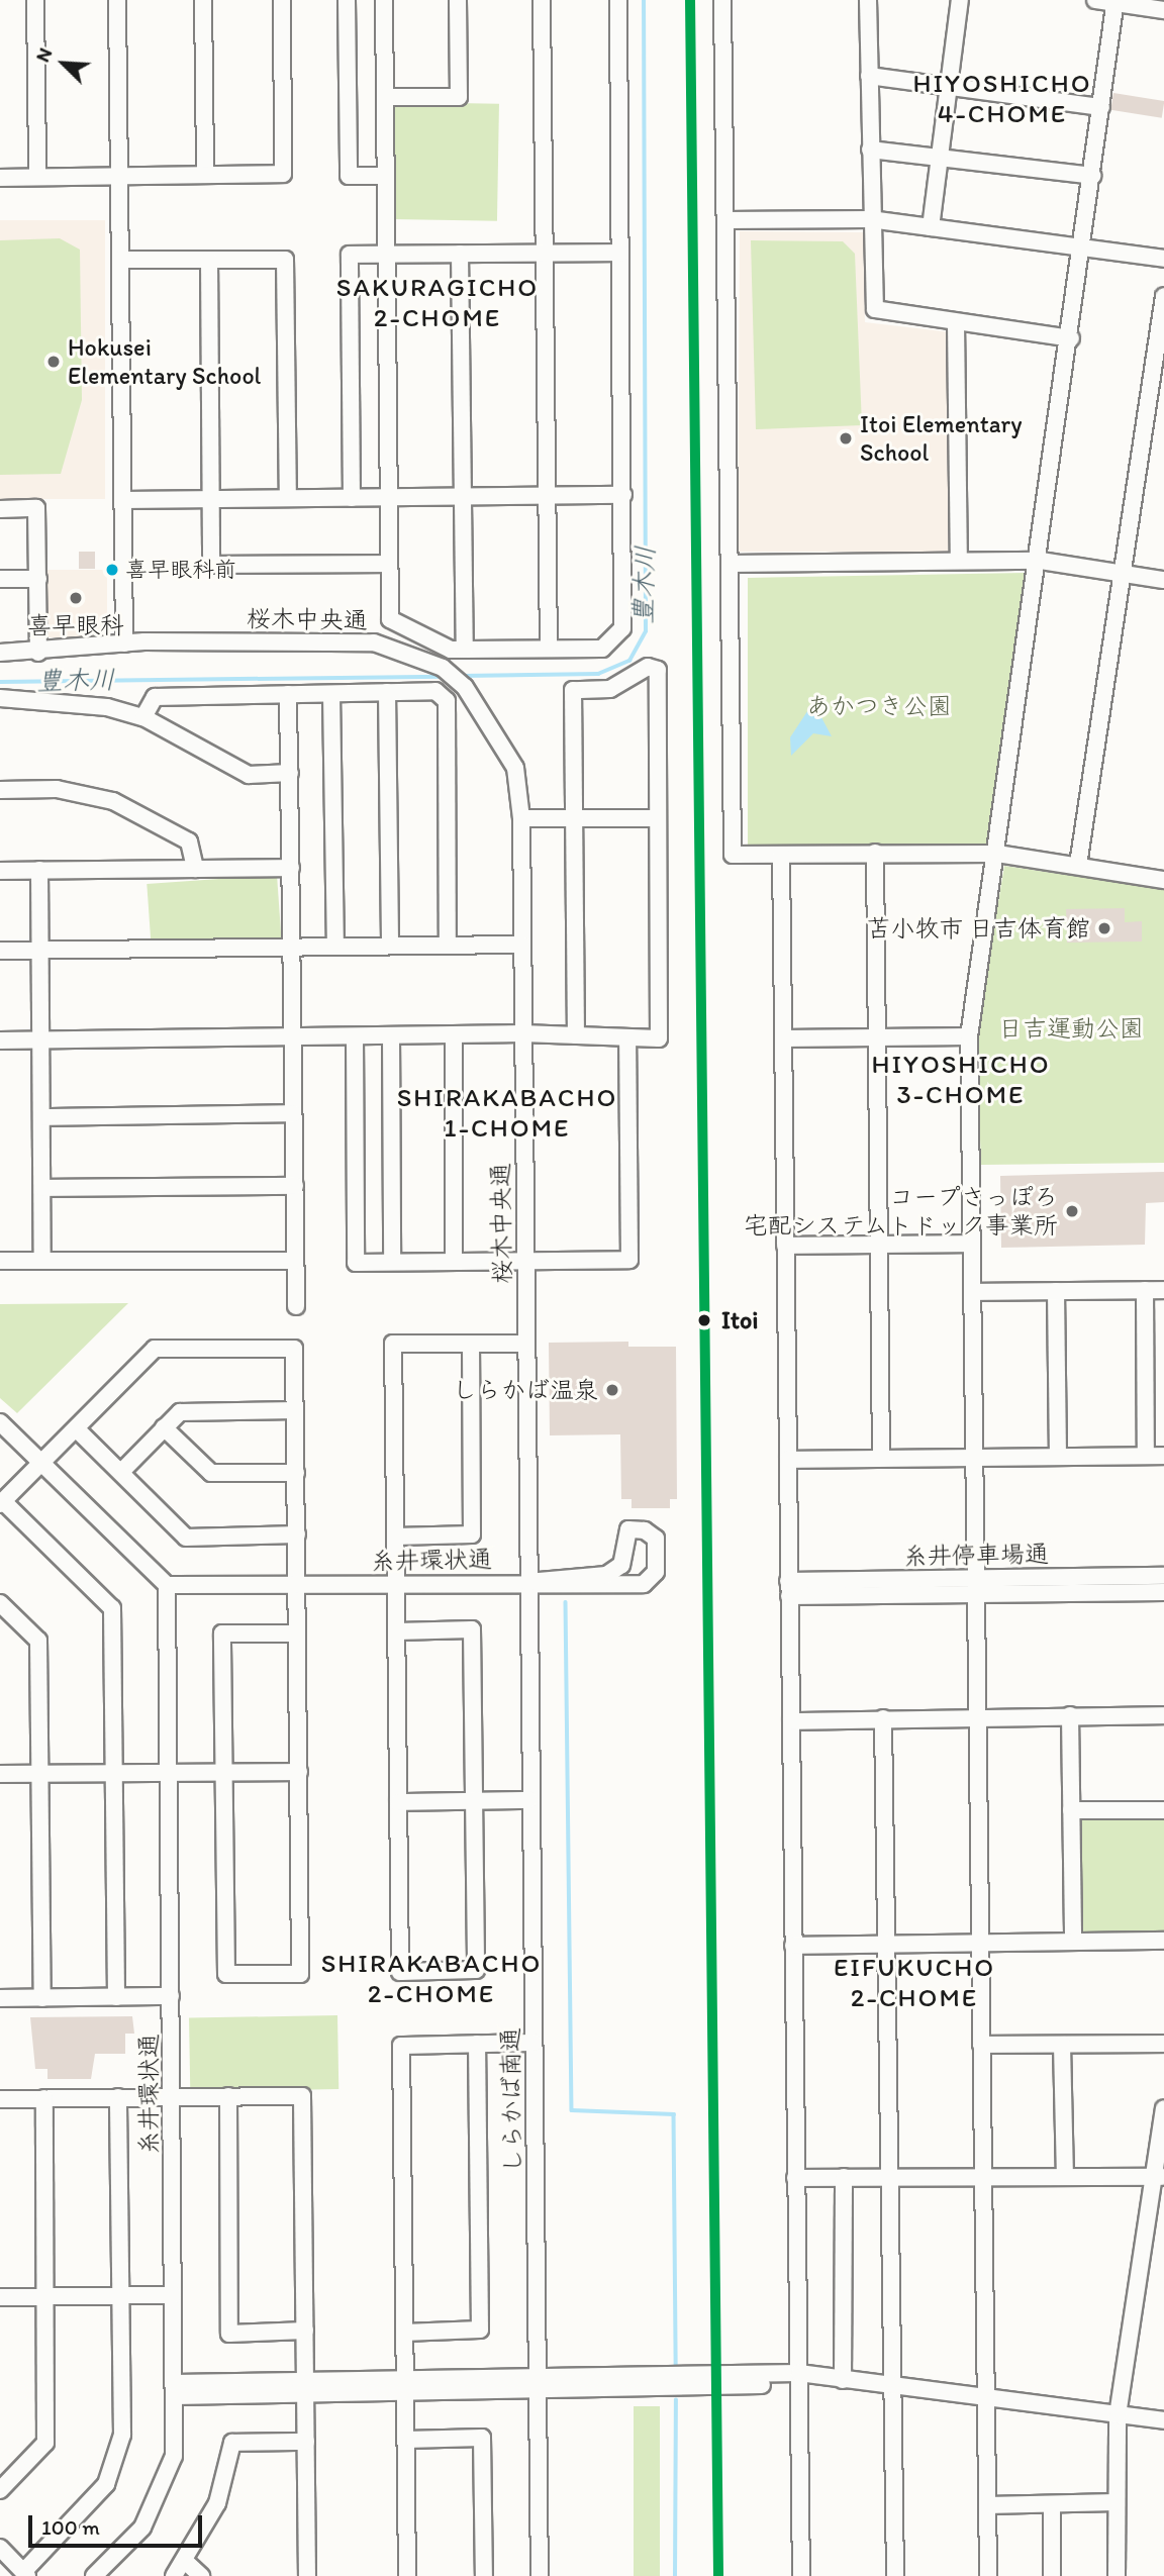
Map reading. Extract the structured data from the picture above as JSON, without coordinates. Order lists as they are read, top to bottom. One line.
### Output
{"streets":{"street":["桜木中央通","糸井停車場通","糸井環状通","しらかば南通"]},"crossings":[["桜木中央通","糸井環状通"],["桜木中央通","しらかば南通"],["糸井環状通","しらかば南通"]],"districts":["HIYOSHICHO 4-CHOME","SAKURAGICHO 2-CHOME","HIYOSHICHO 3-CHOME","SHIRAKABACHO 1-CHOME","SHIRAKABACHO 2-CHOME","EIFUKUCHO 2-CHOME"],"water":["豊木川"],"parks":["あかつき公園","日吉運動公園"],"places":["Hokusei Elementary School","Itoi Elementary School","喜早眼科前","喜早眼科","苫小牧市 日吉体育館","コープさっぽろ 宅配システムトドック事業所","Itoi","しらかば温泉"],"scale_bar":"100 m","north":"top left"}
